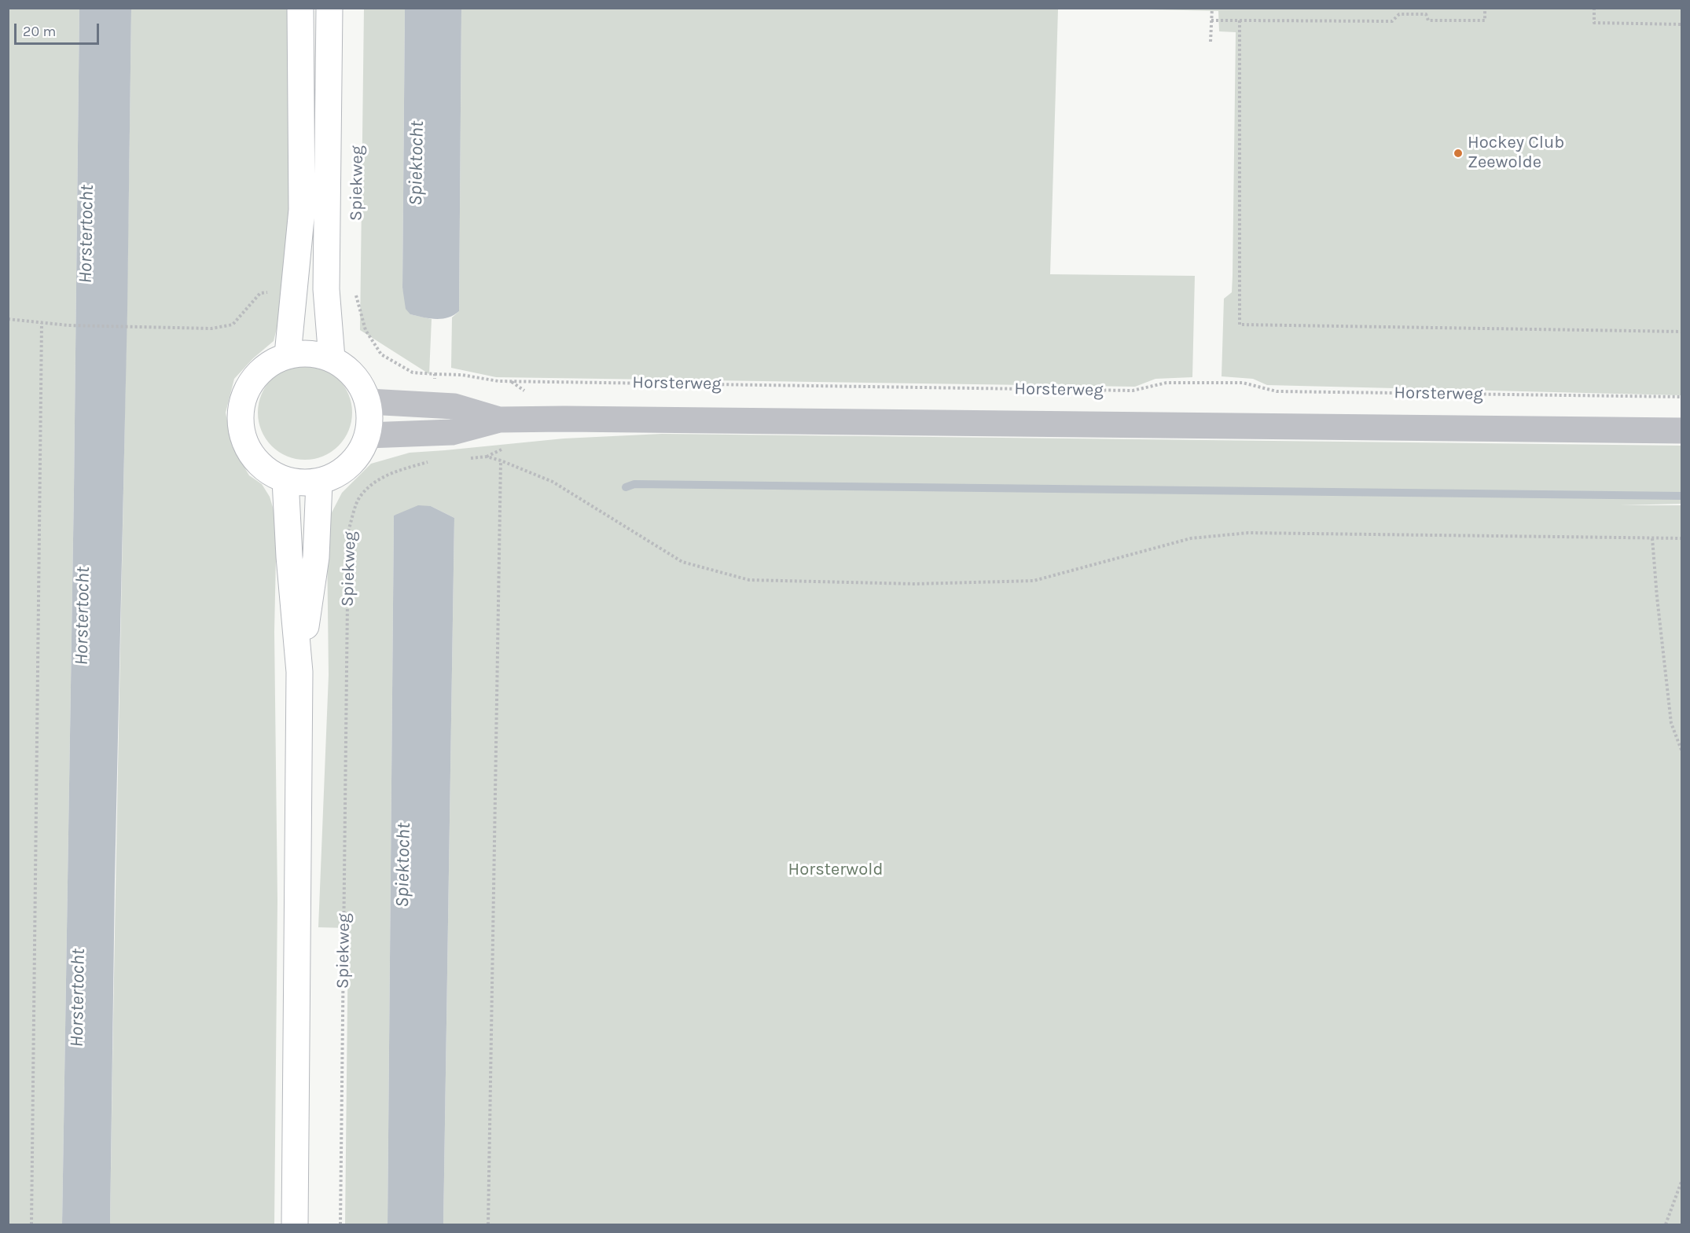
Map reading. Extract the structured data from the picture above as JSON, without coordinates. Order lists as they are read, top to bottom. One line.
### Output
{"streets":{"main road":["Spiekweg"],"street":["Horsterweg"]},"crossings":[["Spiekweg","Horsterweg"]],"water":["Spiektocht","Horstertocht"],"parks":["Horsterwold"],"places":["Hockey Club Zeewolde"],"scale_bar":"20 m"}
